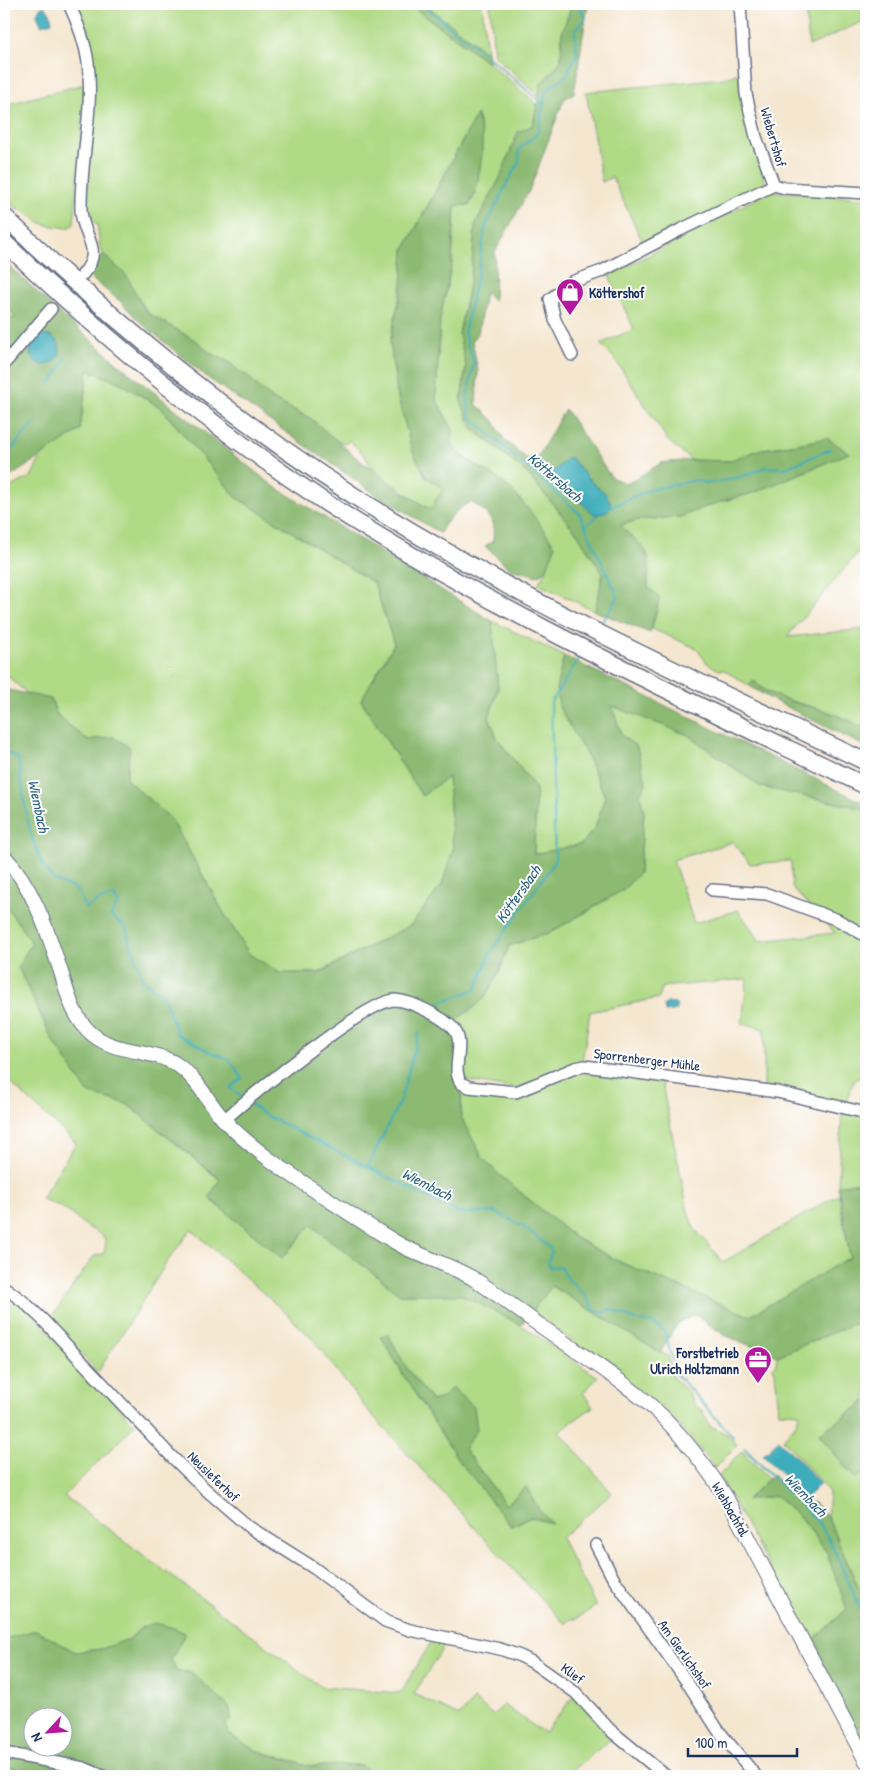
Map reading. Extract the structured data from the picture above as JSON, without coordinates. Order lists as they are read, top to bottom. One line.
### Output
{"streets":{"main road":["Wiehbachtal"],"street":["Wiebertshof","Sporrenberger Mühle","Neusieferhof","Am Gierlichshof","Klief"]},"crossings":[["Sporrenberger Mühle","Wiehbachtal"],["Neusieferhof","Klief"]],"water":["Köttersbach","Wiembach"],"places":{"shop":["Köttershof"],"office":["Forstbetrieb Ulrich Holtzmann"]},"scale_bar":"100 m","north":"bottom left"}
